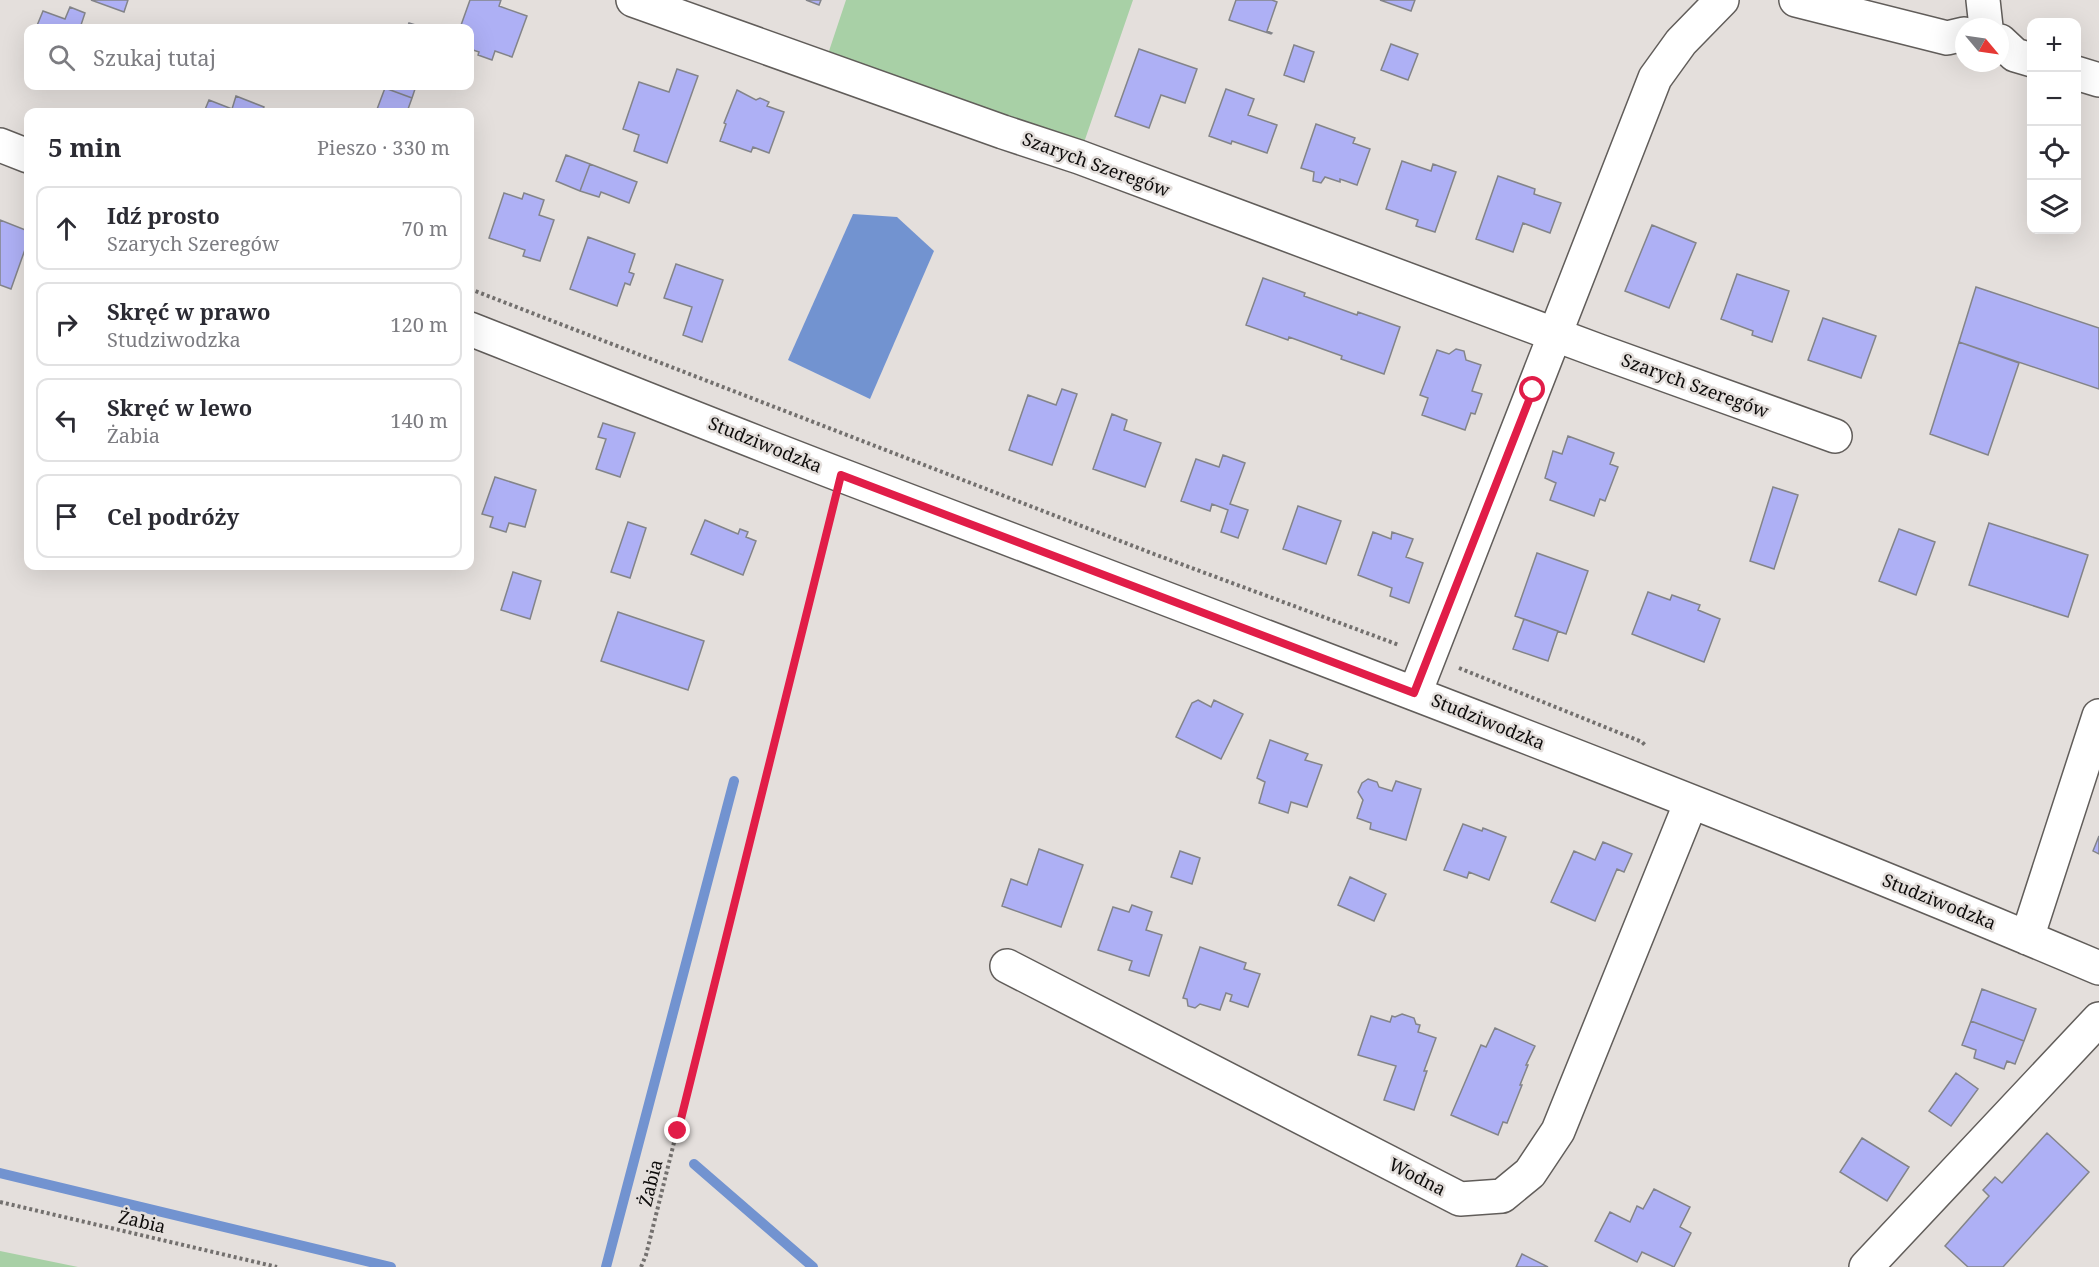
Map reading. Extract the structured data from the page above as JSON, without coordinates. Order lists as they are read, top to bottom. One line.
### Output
{"streets":{"street":["Szarych Szeregów","Studziwodzka","Wodna"],"path":["Żabia"]},"crossings":[["Studziwodzka","Wodna"],["Studziwodzka","Żabia"]],"north":"bottom right","page":{"map_buttons":["+","−"],"search":"Szukaj tutaj","heading":["5 min","Pieszo · 330 m"],"list":[["Idź prosto","Szarych Szeregów","70 m"],["Skręć w prawo","Studziwodzka","120 m"],["Skręć w lewo","Żabia","140 m"],"Cel podróży"]}}
